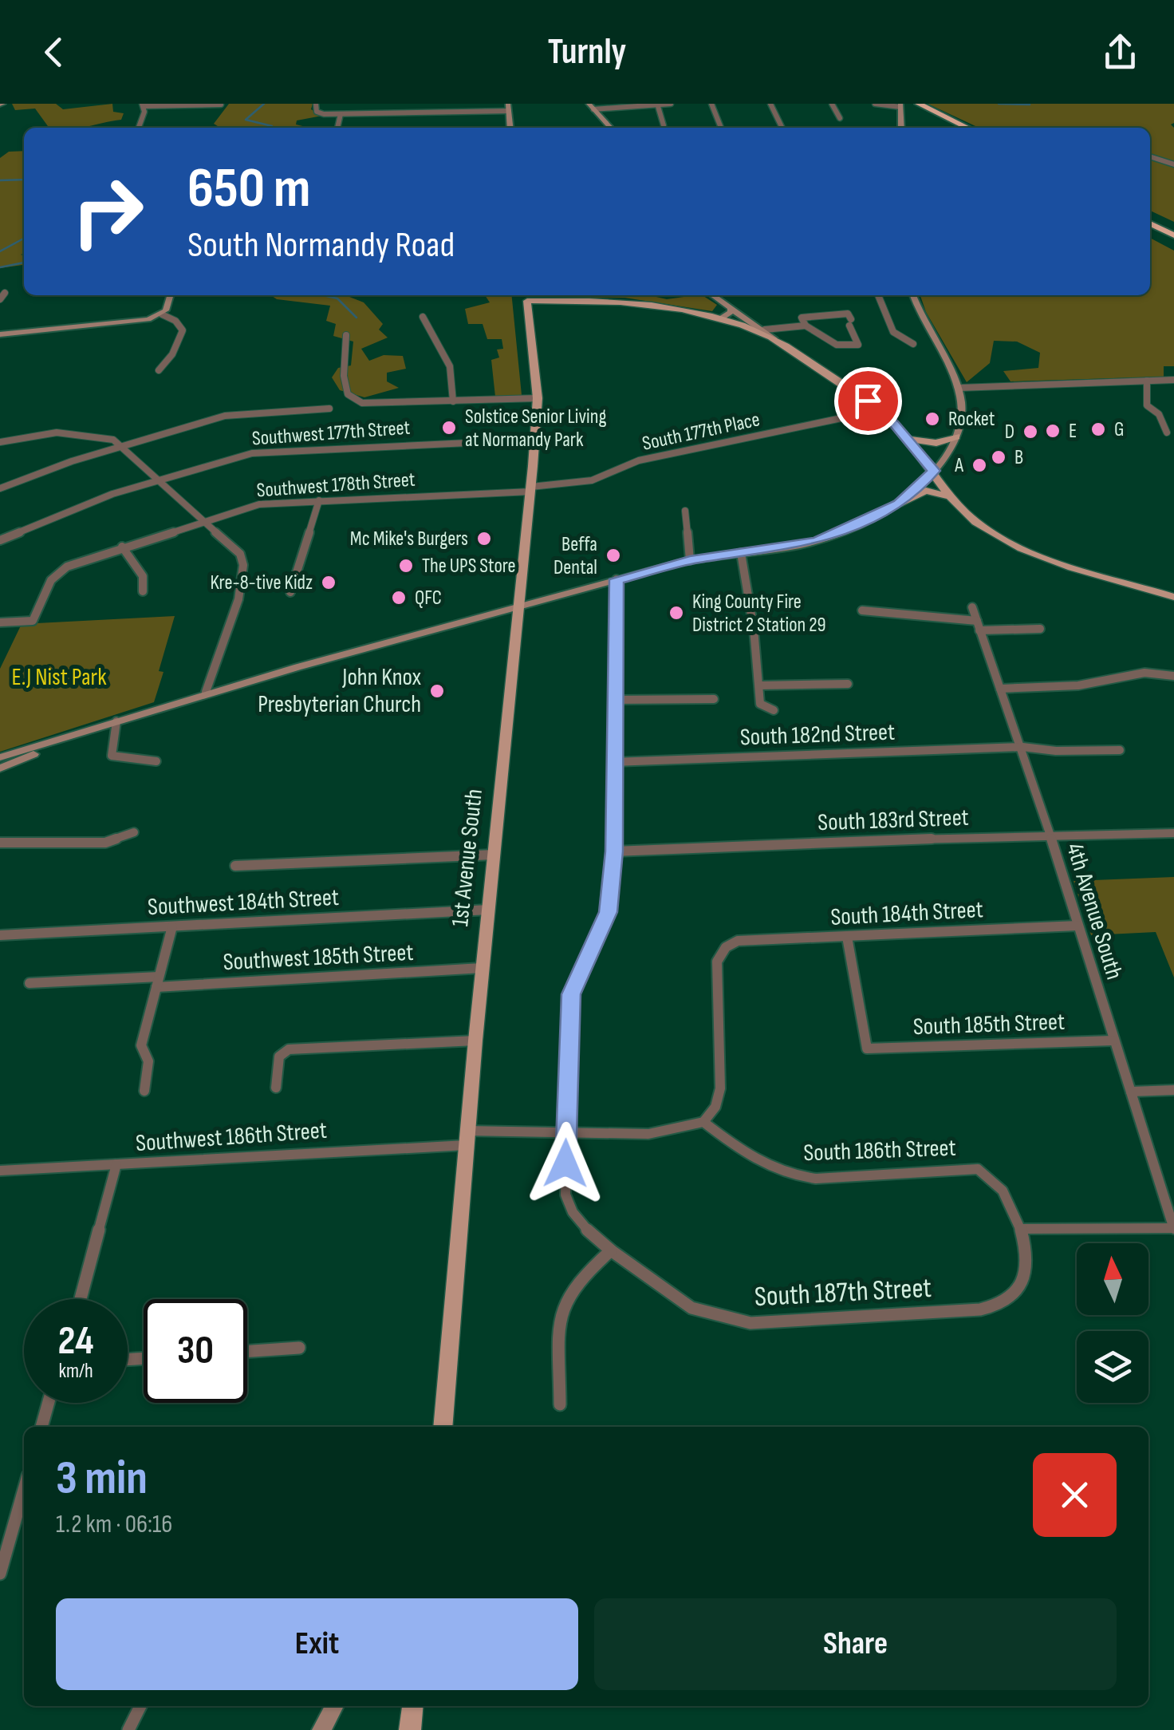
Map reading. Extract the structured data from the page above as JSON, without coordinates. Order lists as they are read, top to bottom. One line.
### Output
{"streets":{"main road":["1st Avenue South"],"street":["South 177th Place","Southwest 177th Street","Southwest 178th Street","South 182nd Street","South 183rd Street","Southwest 184th Street","4th Avenue South","South 184th Street","Southwest 185th Street","South 185th Street","Southwest 186th Street","South 186th Street","South 187th Street"]},"crossings":[["South 177th Place","Southwest 178th Street"],["South 177th Place","1st Avenue South"],["Southwest 177th Street","1st Avenue South"],["Southwest 178th Street","1st Avenue South"],["South 182nd Street","4th Avenue South"],["South 182nd Street","South 187th Street"],["South 183rd Street","4th Avenue South"],["South 183rd Street","South 187th Street"],["1st Avenue South","Southwest 184th Street"],["1st Avenue South","Southwest 185th Street"],["1st Avenue South","Southwest 186th Street"],["4th Avenue South","South 184th Street"],["4th Avenue South","South 185th Street"],["South 184th Street","South 185th Street"],["South 184th Street","South 186th Street"],["South 186th Street","South 187th Street"]],"parks":["E.J Nist Park"],"places":["Rocket","Solstice Senior Living at Normandy Park","G","E","D","B","A","Mc Mike's Burgers","Beffa Dental","The UPS Store","Kre-8-tive Kidz","QFC","King County Fire District 2 Station 29","John Knox Presbyterian Church"],"north":"top","page":{"header":"Turnly","turn":["650 m","South Normandy Road"],"speed":"24 km/h","limit":"30","heading":["3 min","1.2 km · 06:16"],"buttons":["Exit","Share"]}}
